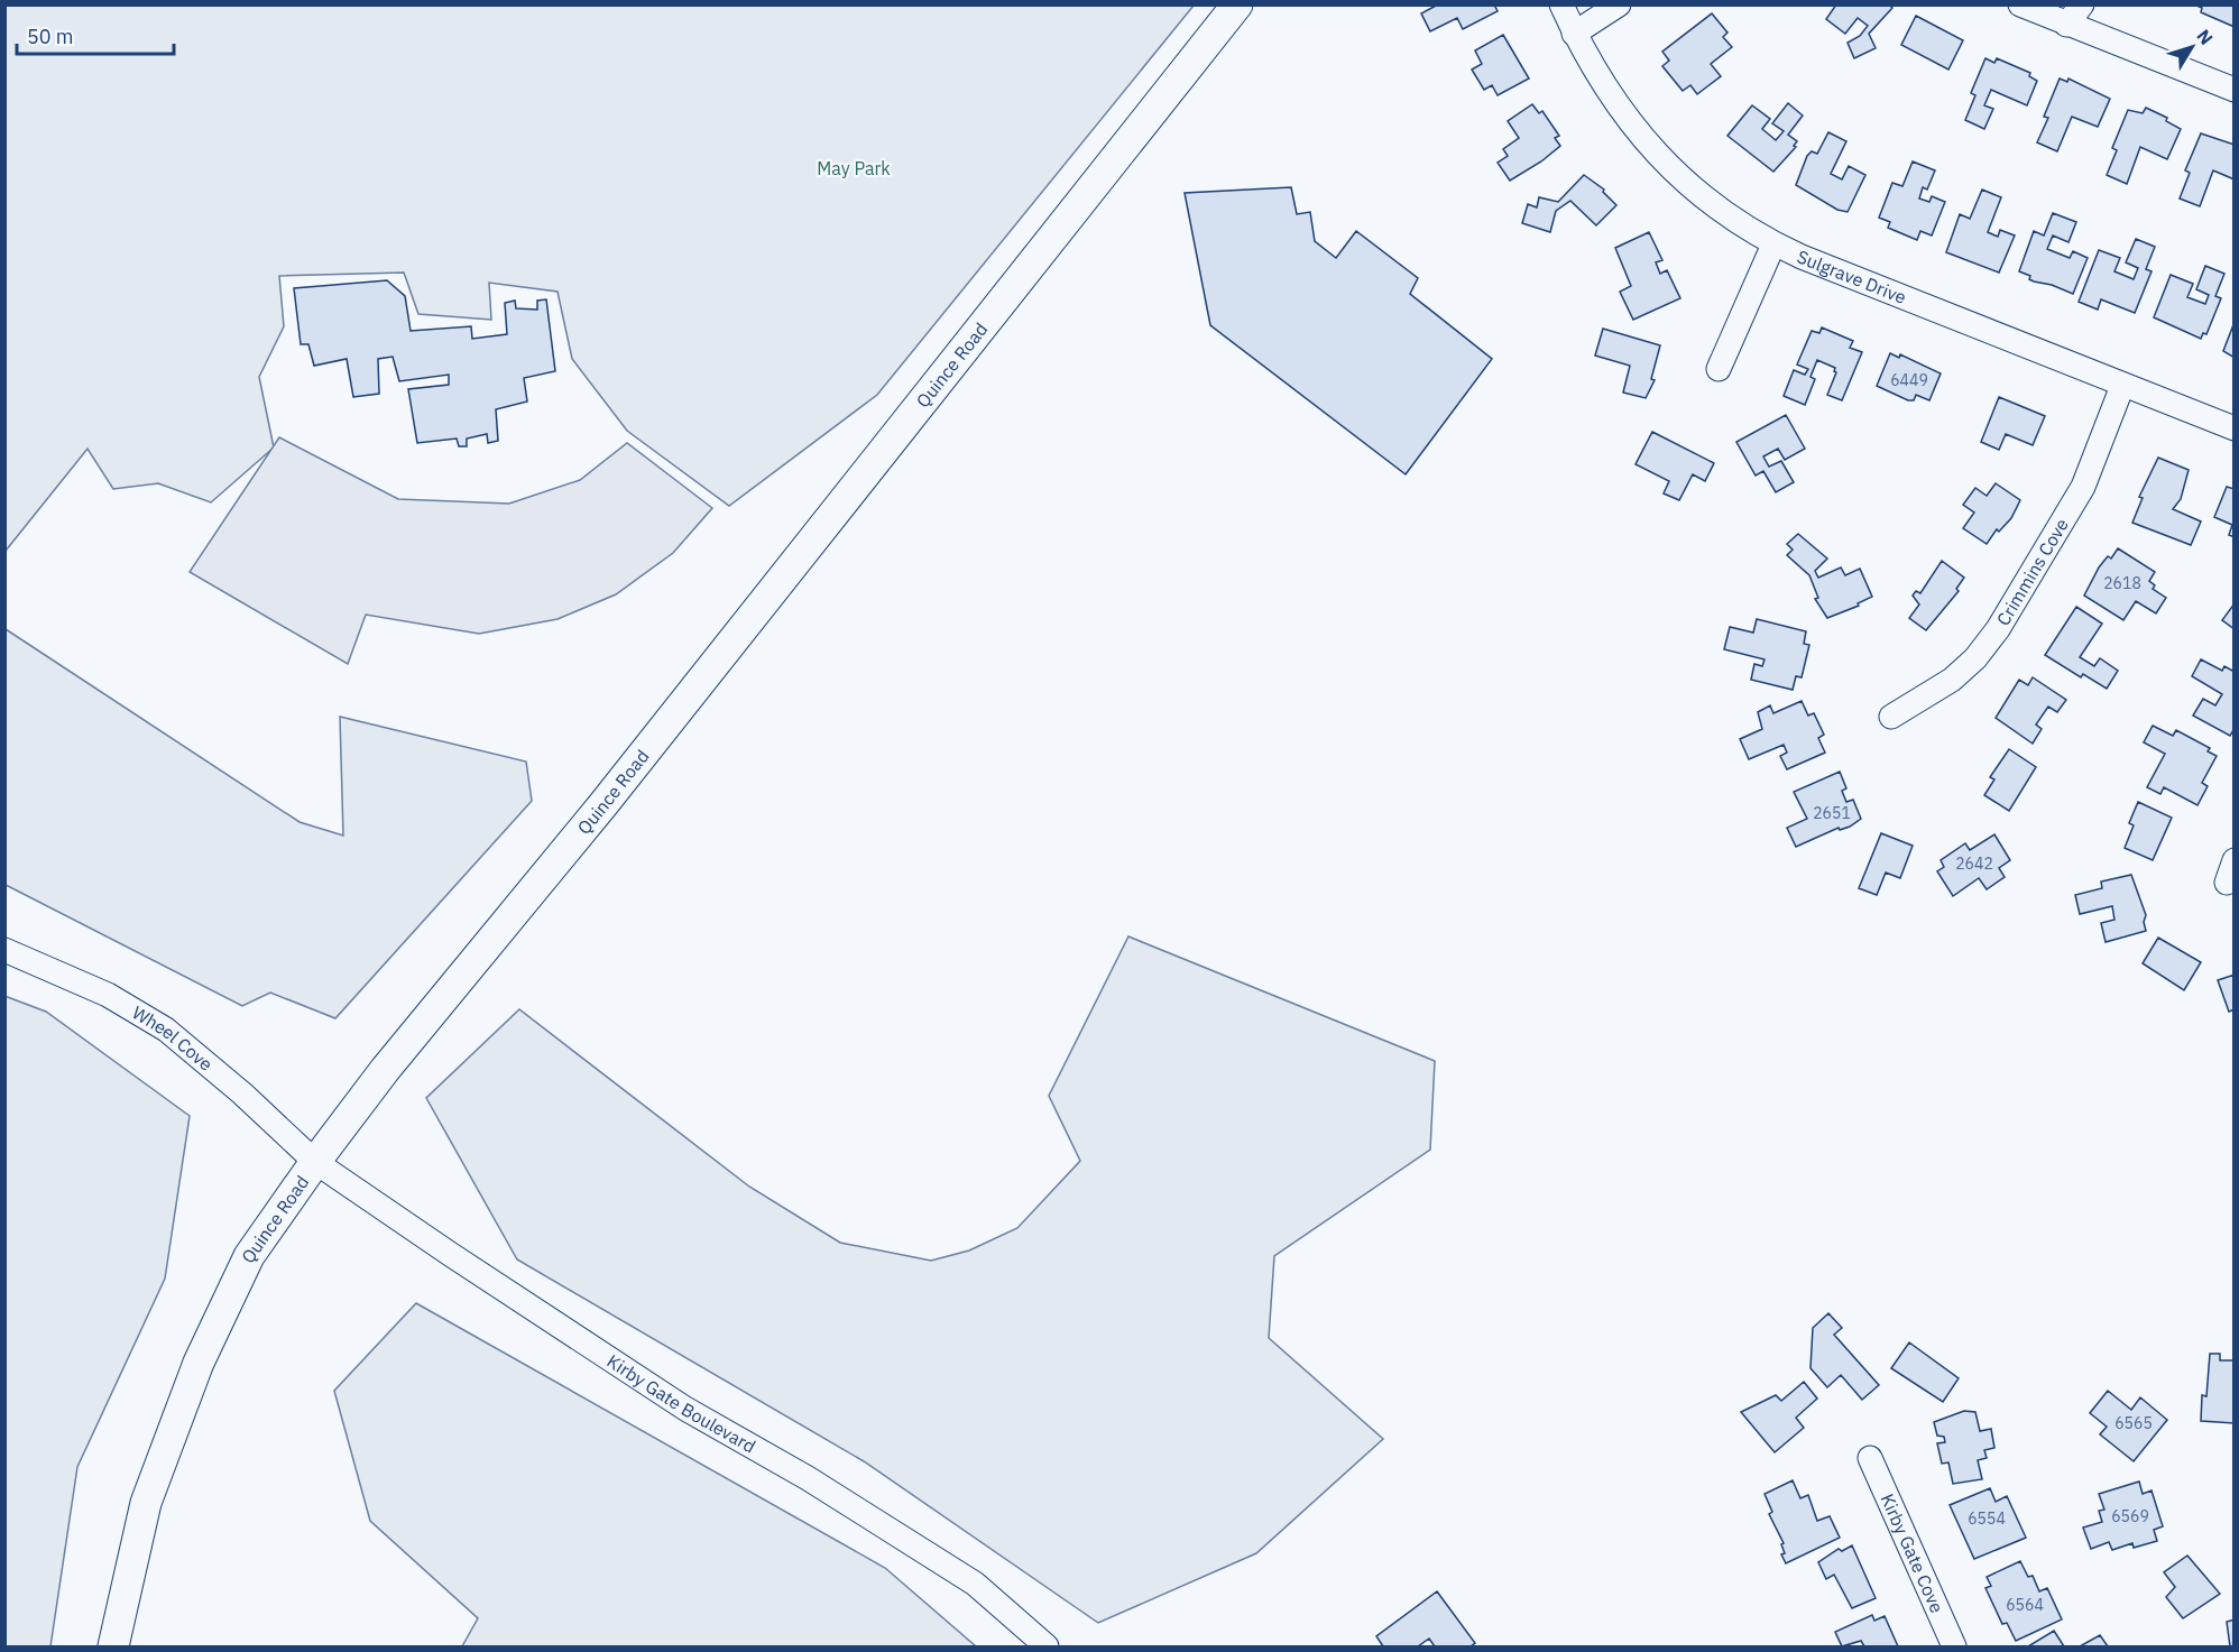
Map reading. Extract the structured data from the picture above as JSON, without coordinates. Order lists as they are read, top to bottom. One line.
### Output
{"streets":{"main road":["Quince Road"],"street":["Sulgrave Drive","Crimmins Cove","Wheel Cove","Kirby Gate Boulevard","Kirby Gate Cove"]},"crossings":[["Sulgrave Drive","Crimmins Cove"],["Quince Road","Wheel Cove"],["Quince Road","Kirby Gate Boulevard"],["Wheel Cove","Kirby Gate Boulevard"]],"parks":["May Park"],"house_numbers":["6449","2618","2651","2642","6565","6569","6554","6564"],"scale_bar":"50 m","north":"top right"}
